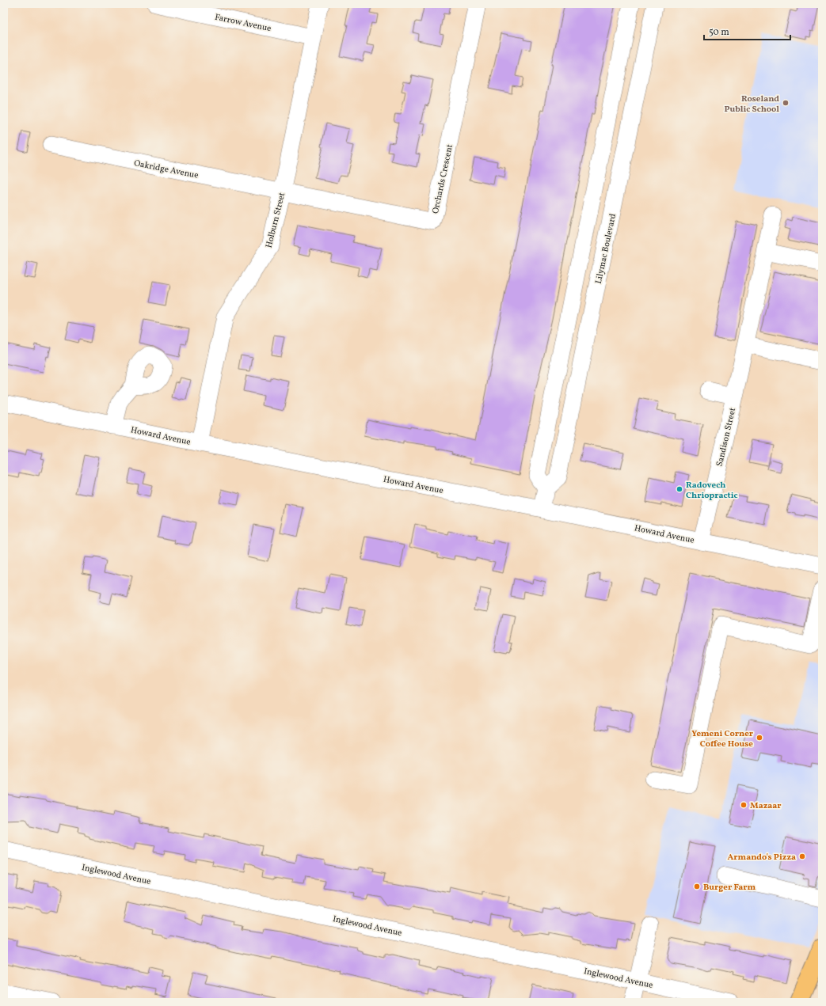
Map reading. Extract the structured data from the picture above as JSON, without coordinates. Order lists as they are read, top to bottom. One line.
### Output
{"streets":{"street":["Farrow Avenue","Oakridge Avenue","Orchards Crescent","Holburn Street","Lilymac Boulevard","Howard Avenue","Sandison Street","Inglewood Avenue"]},"crossings":[["Farrow Avenue","Holburn Street"],["Oakridge Avenue","Orchards Crescent"],["Oakridge Avenue","Holburn Street"],["Orchards Crescent","Holburn Street"],["Holburn Street","Howard Avenue"],["Howard Avenue","Sandison Street"]],"places":["Roseland Public School","Radovech Chriopractic","Yemeni Corner Coffee House","Mazaar","Armando's Pizza","Burger Farm"],"scale_bar":"50 m"}
